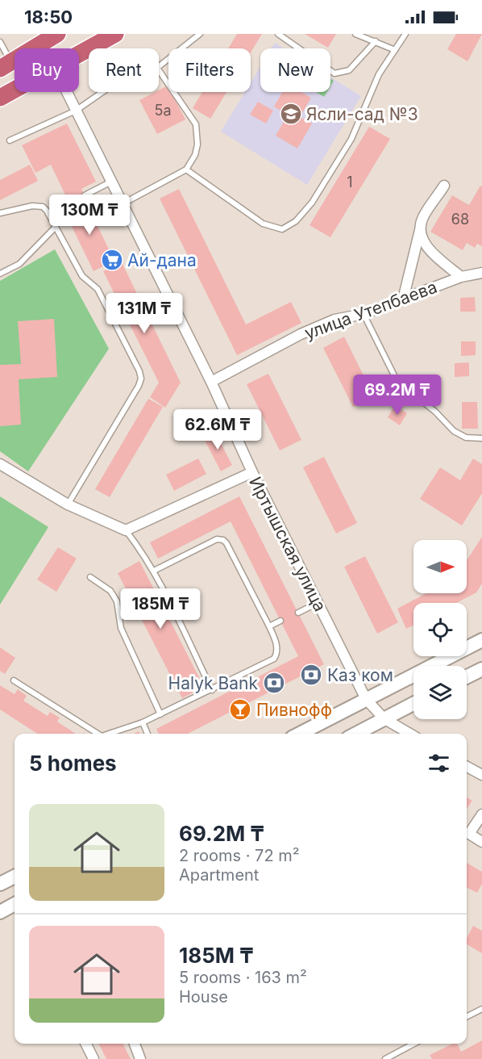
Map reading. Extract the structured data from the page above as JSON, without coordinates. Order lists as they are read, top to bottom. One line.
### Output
{"streets":{"street":["улица Утепбаева","Иртышская улица"]},"crossings":[["улица Утепбаева","Иртышская улица"]],"places":{"school or university":["Ясли-сад №3"],"supermarket":["Ай-дана"],"bank":["Каз ком","Halyk Bank"],"bar":["Пивнофф"]},"house_numbers":["5а","1","68"],"north":"right","page":{"status":"18:50","chip":["Buy","Rent","Filters","New"],"price":["130M ₸","131M ₸","69.2M ₸","62.6M ₸","185M ₸"],"heading":"5 homes","list":[{"name":"69.2M ₸","note":"2 rooms · 72 m² · Apartment"},{"name":"185M ₸","note":"5 rooms · 163 m² · House"}]}}
